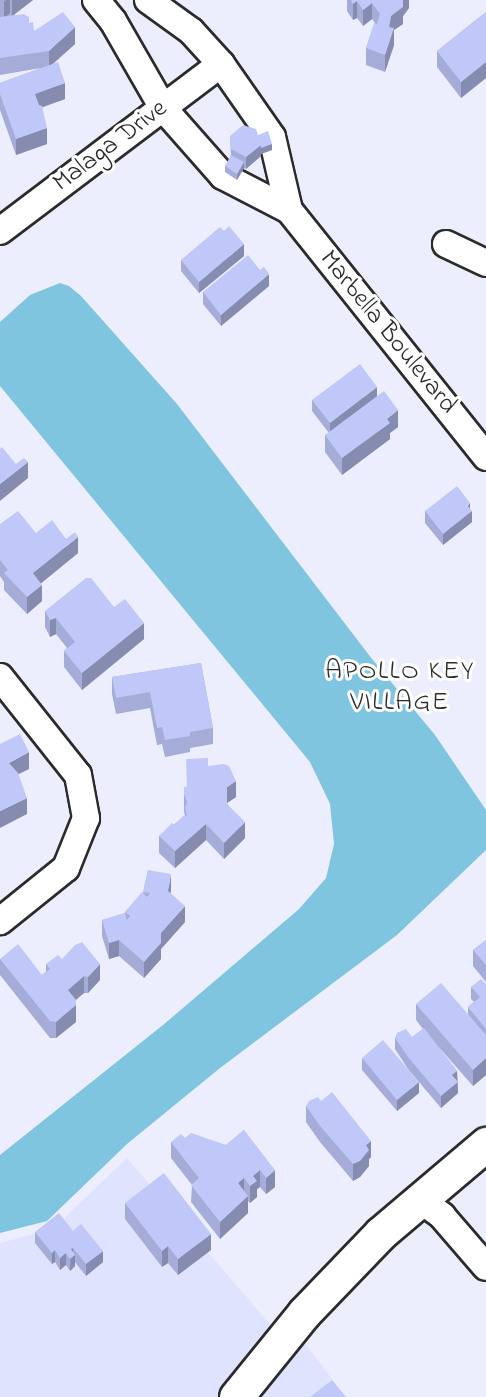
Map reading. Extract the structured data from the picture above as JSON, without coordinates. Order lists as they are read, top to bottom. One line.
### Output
{"streets":{"street":["Malaga Drive","Marbella Boulevard"]},"crossings":[["Malaga Drive","Marbella Boulevard"]],"districts":["APOLLO KEY VILLAGE"]}
